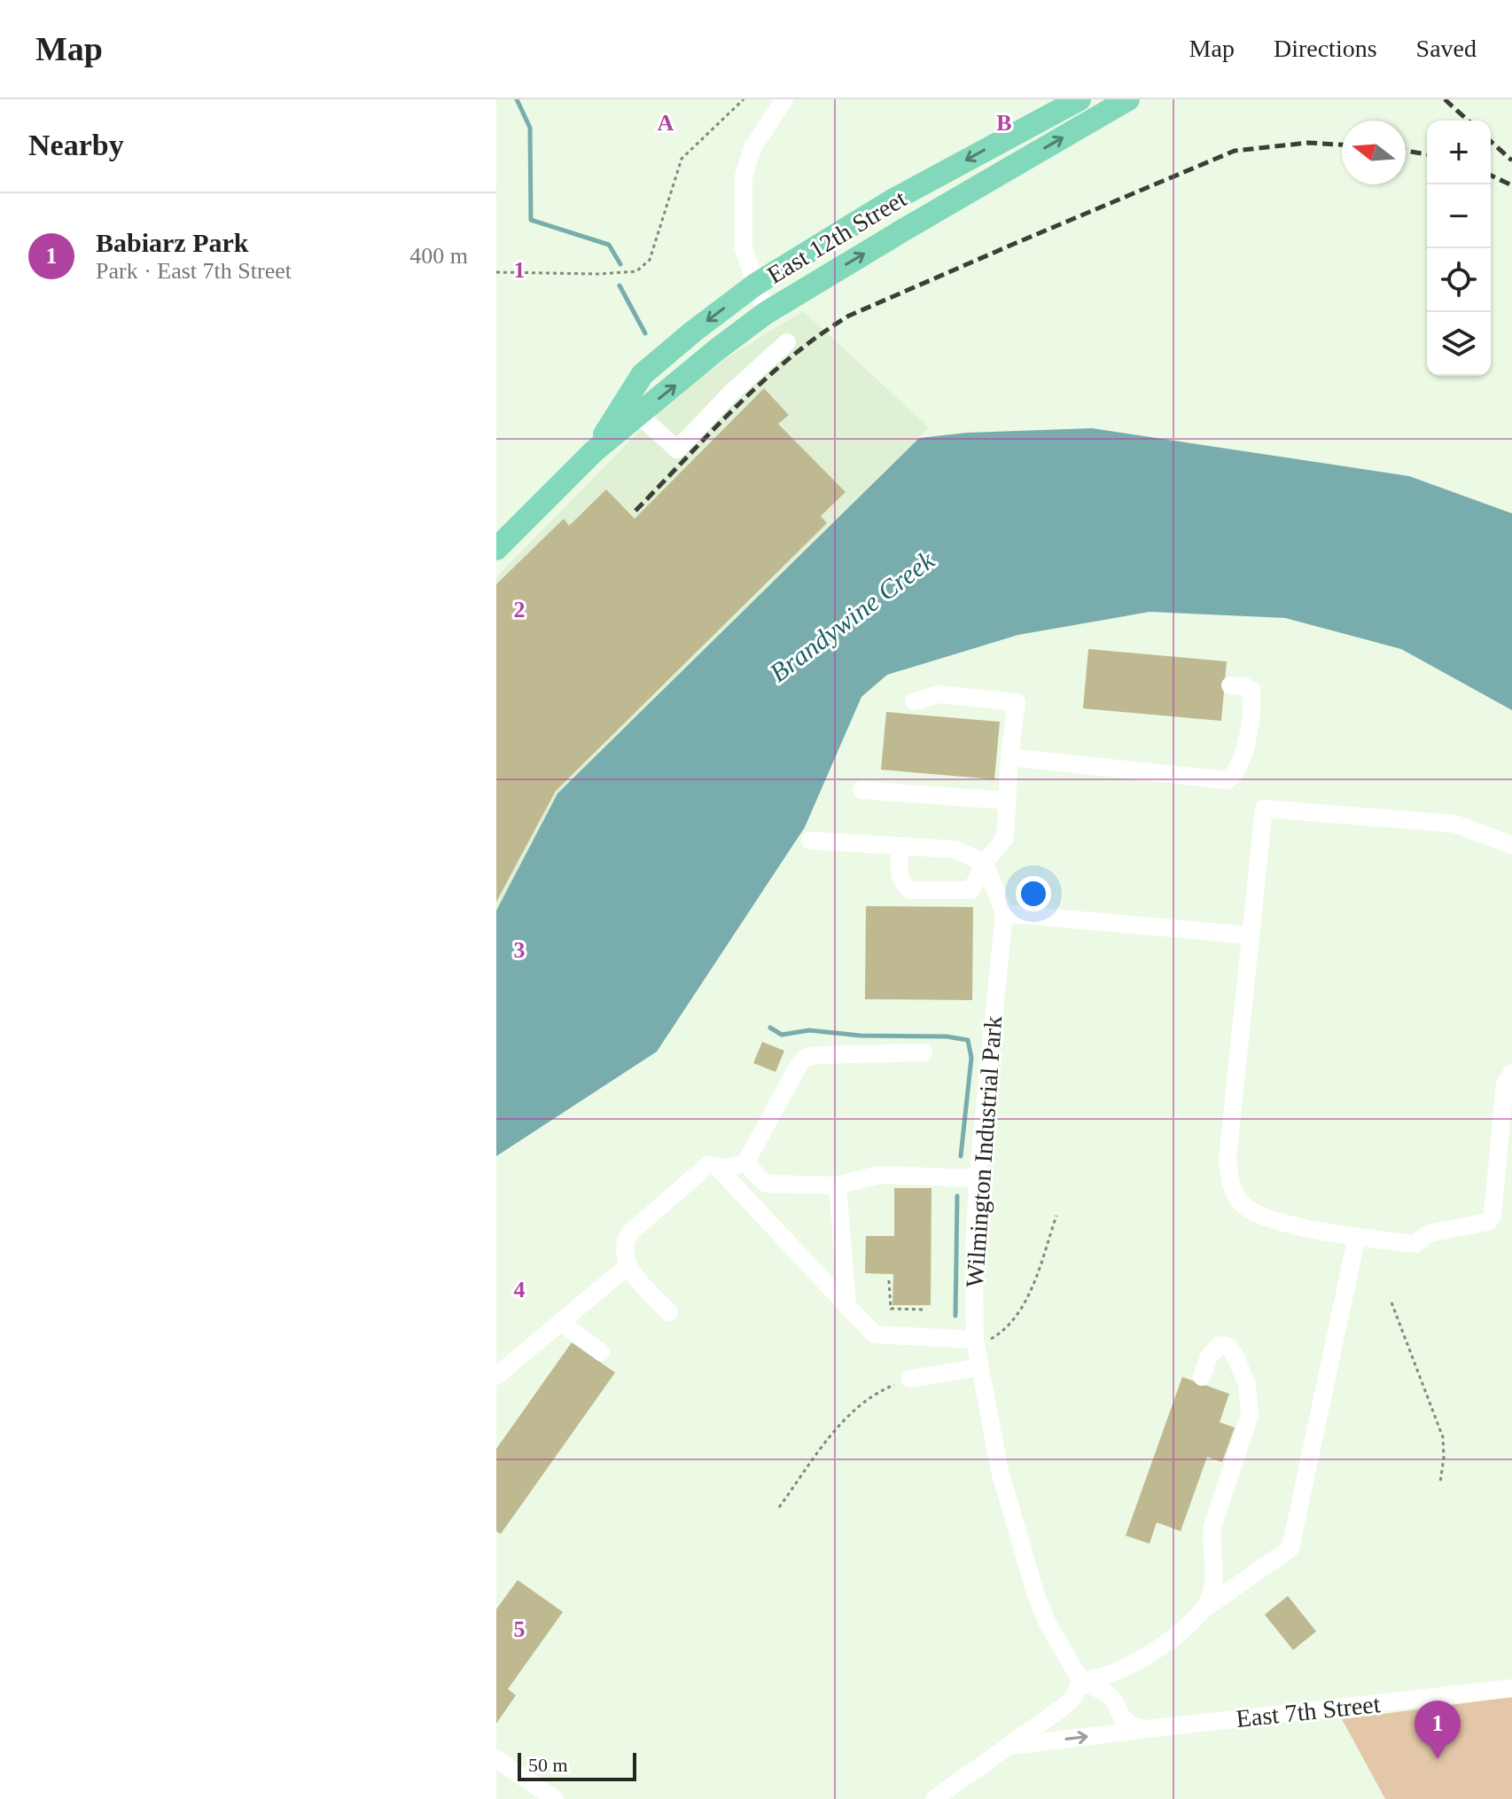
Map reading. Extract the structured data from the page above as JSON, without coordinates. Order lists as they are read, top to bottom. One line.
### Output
{"streets":{"main road":["East 12th Street"],"street":["Wilmington Industrial Park","East 7th Street"]},"crossings":[["Wilmington Industrial Park","East 7th Street"]],"water":["Brandywine Creek"],"scale_bar":"50 m","north":"left","page":{"header":"Map","nav":["Map","Directions","Saved"],"heading":"Nearby","map_buttons":["+","−"],"list":[{"mark":"1","name":"Babiarz Park","note":"Park · East 7th Street","value":"400 m"}],"pins":"1","scale":"50 m"},"grid":{"columns":["A","B"],"rows":["1","2","3","4","5"]}}
